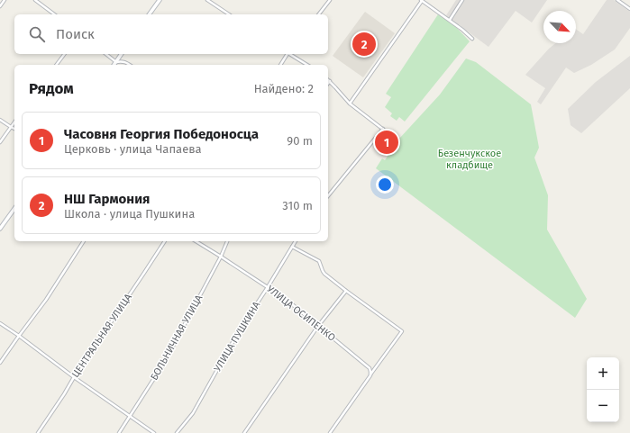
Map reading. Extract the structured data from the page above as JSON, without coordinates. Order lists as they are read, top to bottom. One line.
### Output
{"streets":{"street":["УЛИЦА ОСИПЕНКО","ЦЕНТРАЛЬНАЯ УЛИЦА","УЛИЦА ПУШКИНА","БОЛЬНИЧНАЯ УЛИЦА"]},"crossings":[["УЛИЦА ОСИПЕНКО","УЛИЦА ПУШКИНА"],["УЛИЦА ОСИПЕНКО","БОЛЬНИЧНАЯ УЛИЦА"]],"parks":["Безенчукское кладбище"],"north":"bottom right","page":{"search":"Поиск","pins":["2","1"],"heading":["Рядом","Найдено: 2"],"list":[{"mark":"1","name":"Часовня Георгия Победоносца","note":"Церковь · улица Чапаева","value":"90 m"},{"mark":"2","name":"НШ Гармония","note":"Школа · улица Пушкина","value":"310 m"}],"map_buttons":["+","−"]}}
